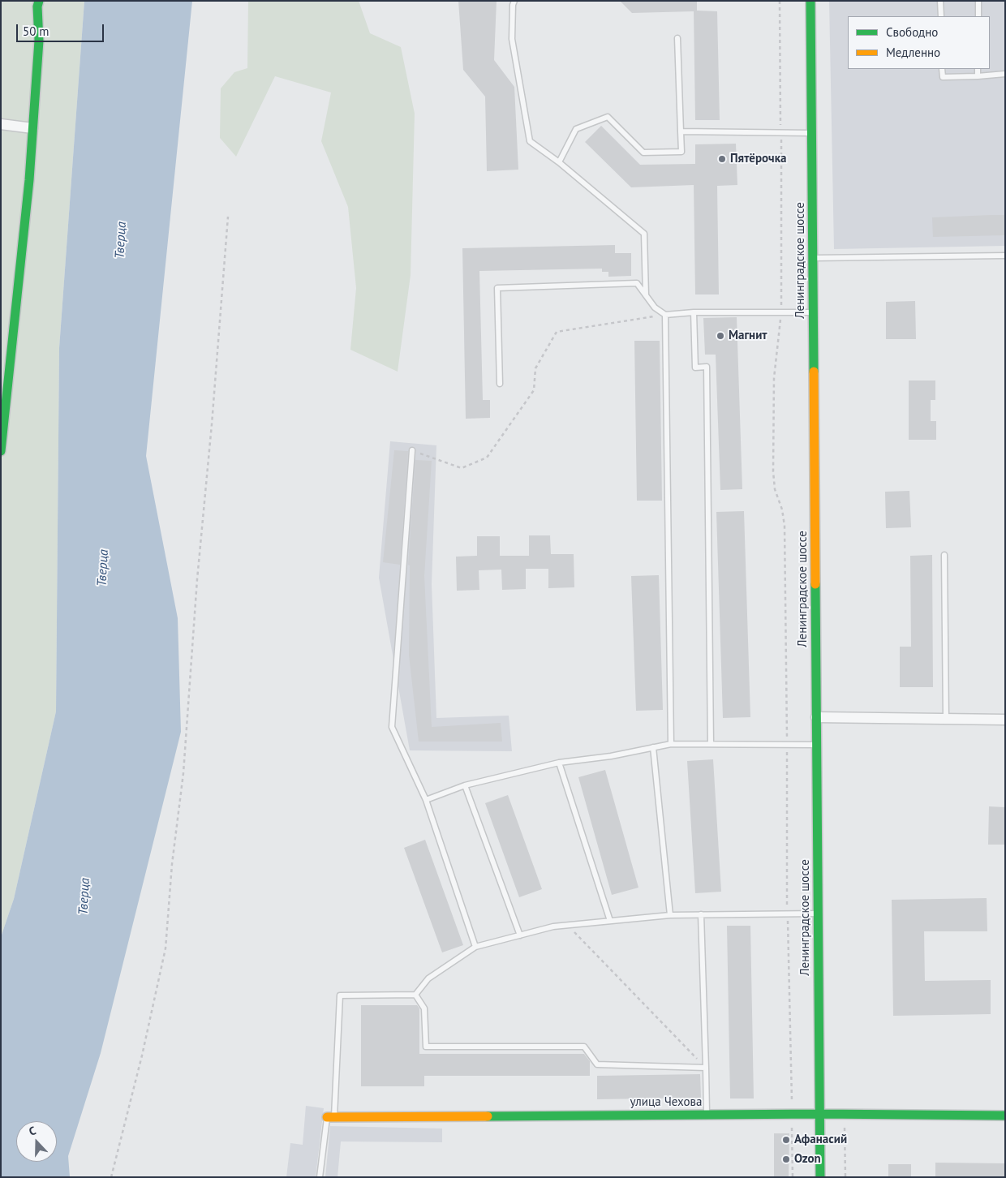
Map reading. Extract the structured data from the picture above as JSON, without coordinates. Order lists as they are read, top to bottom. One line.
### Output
{"streets":{"main road":["Ленинградское шоссе","улица Чехова"]},"crossings":[["Ленинградское шоссе","улица Чехова"]],"water":["Тверца"],"places":["Пятёрочка","Магнит","Афанасий","Ozon"],"legend":["Свободно","Медленно"],"scale_bar":"50 m","north":"top"}
